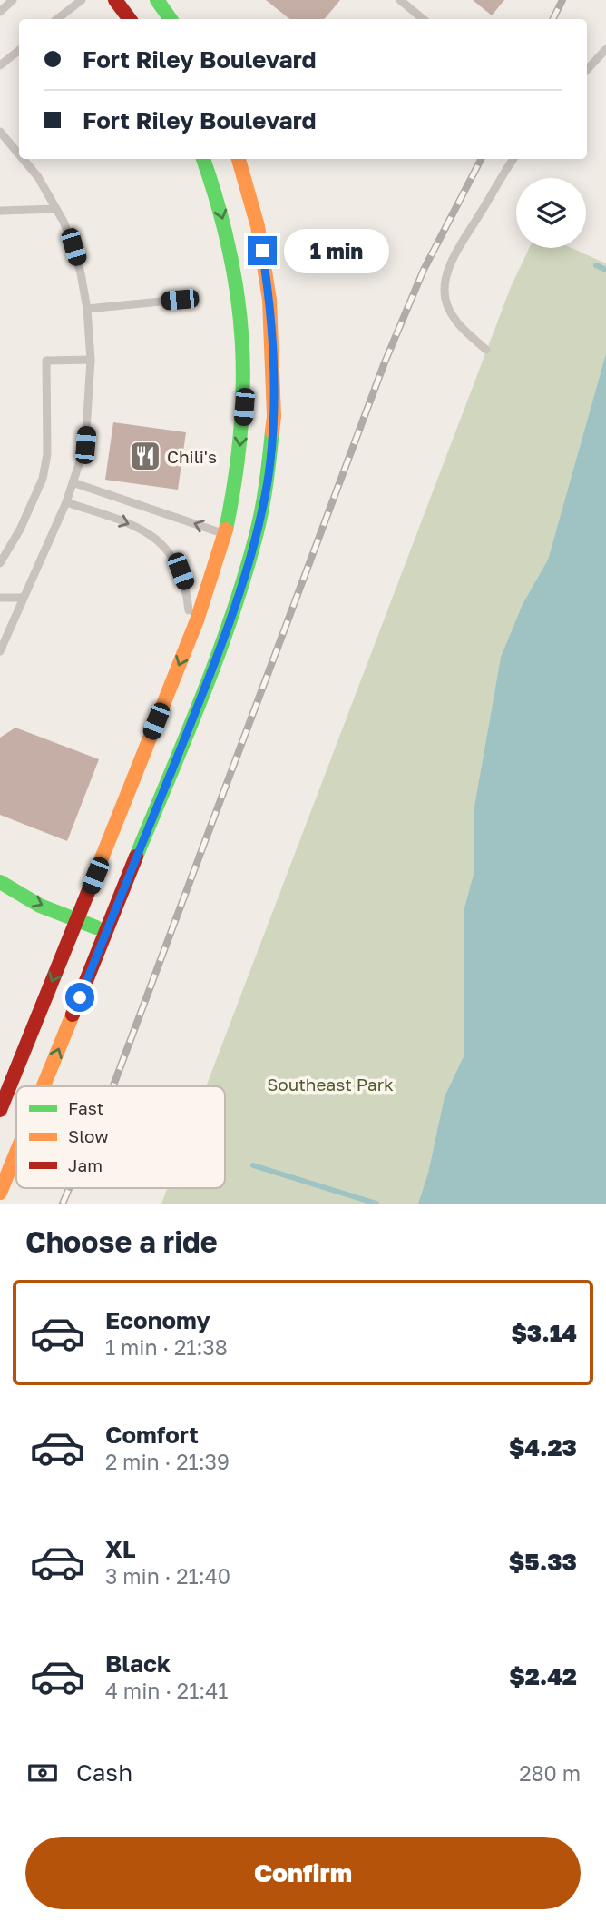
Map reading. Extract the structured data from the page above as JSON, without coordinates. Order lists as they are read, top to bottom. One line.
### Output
{"parks":["Southeast Park"],"places":{"restaurant":["Chili's"]},"legend":["Fast","Slow","Jam"],"page":{"banner":["Fort Riley Boulevard","Fort Riley Boulevard"],"bubble":"1 min","heading":"Choose a ride","list":[{"name":"Economy","note":"1 min · 21:38","value":"$3.14"},{"name":"Comfort","note":"2 min · 21:39","value":"$4.23"},{"name":"XL","note":"3 min · 21:40","value":"$5.33"},{"name":"Black","note":"4 min · 21:41","value":"$2.42"}],"pay":["Cash","280 m"],"buttons":"Confirm"}}
